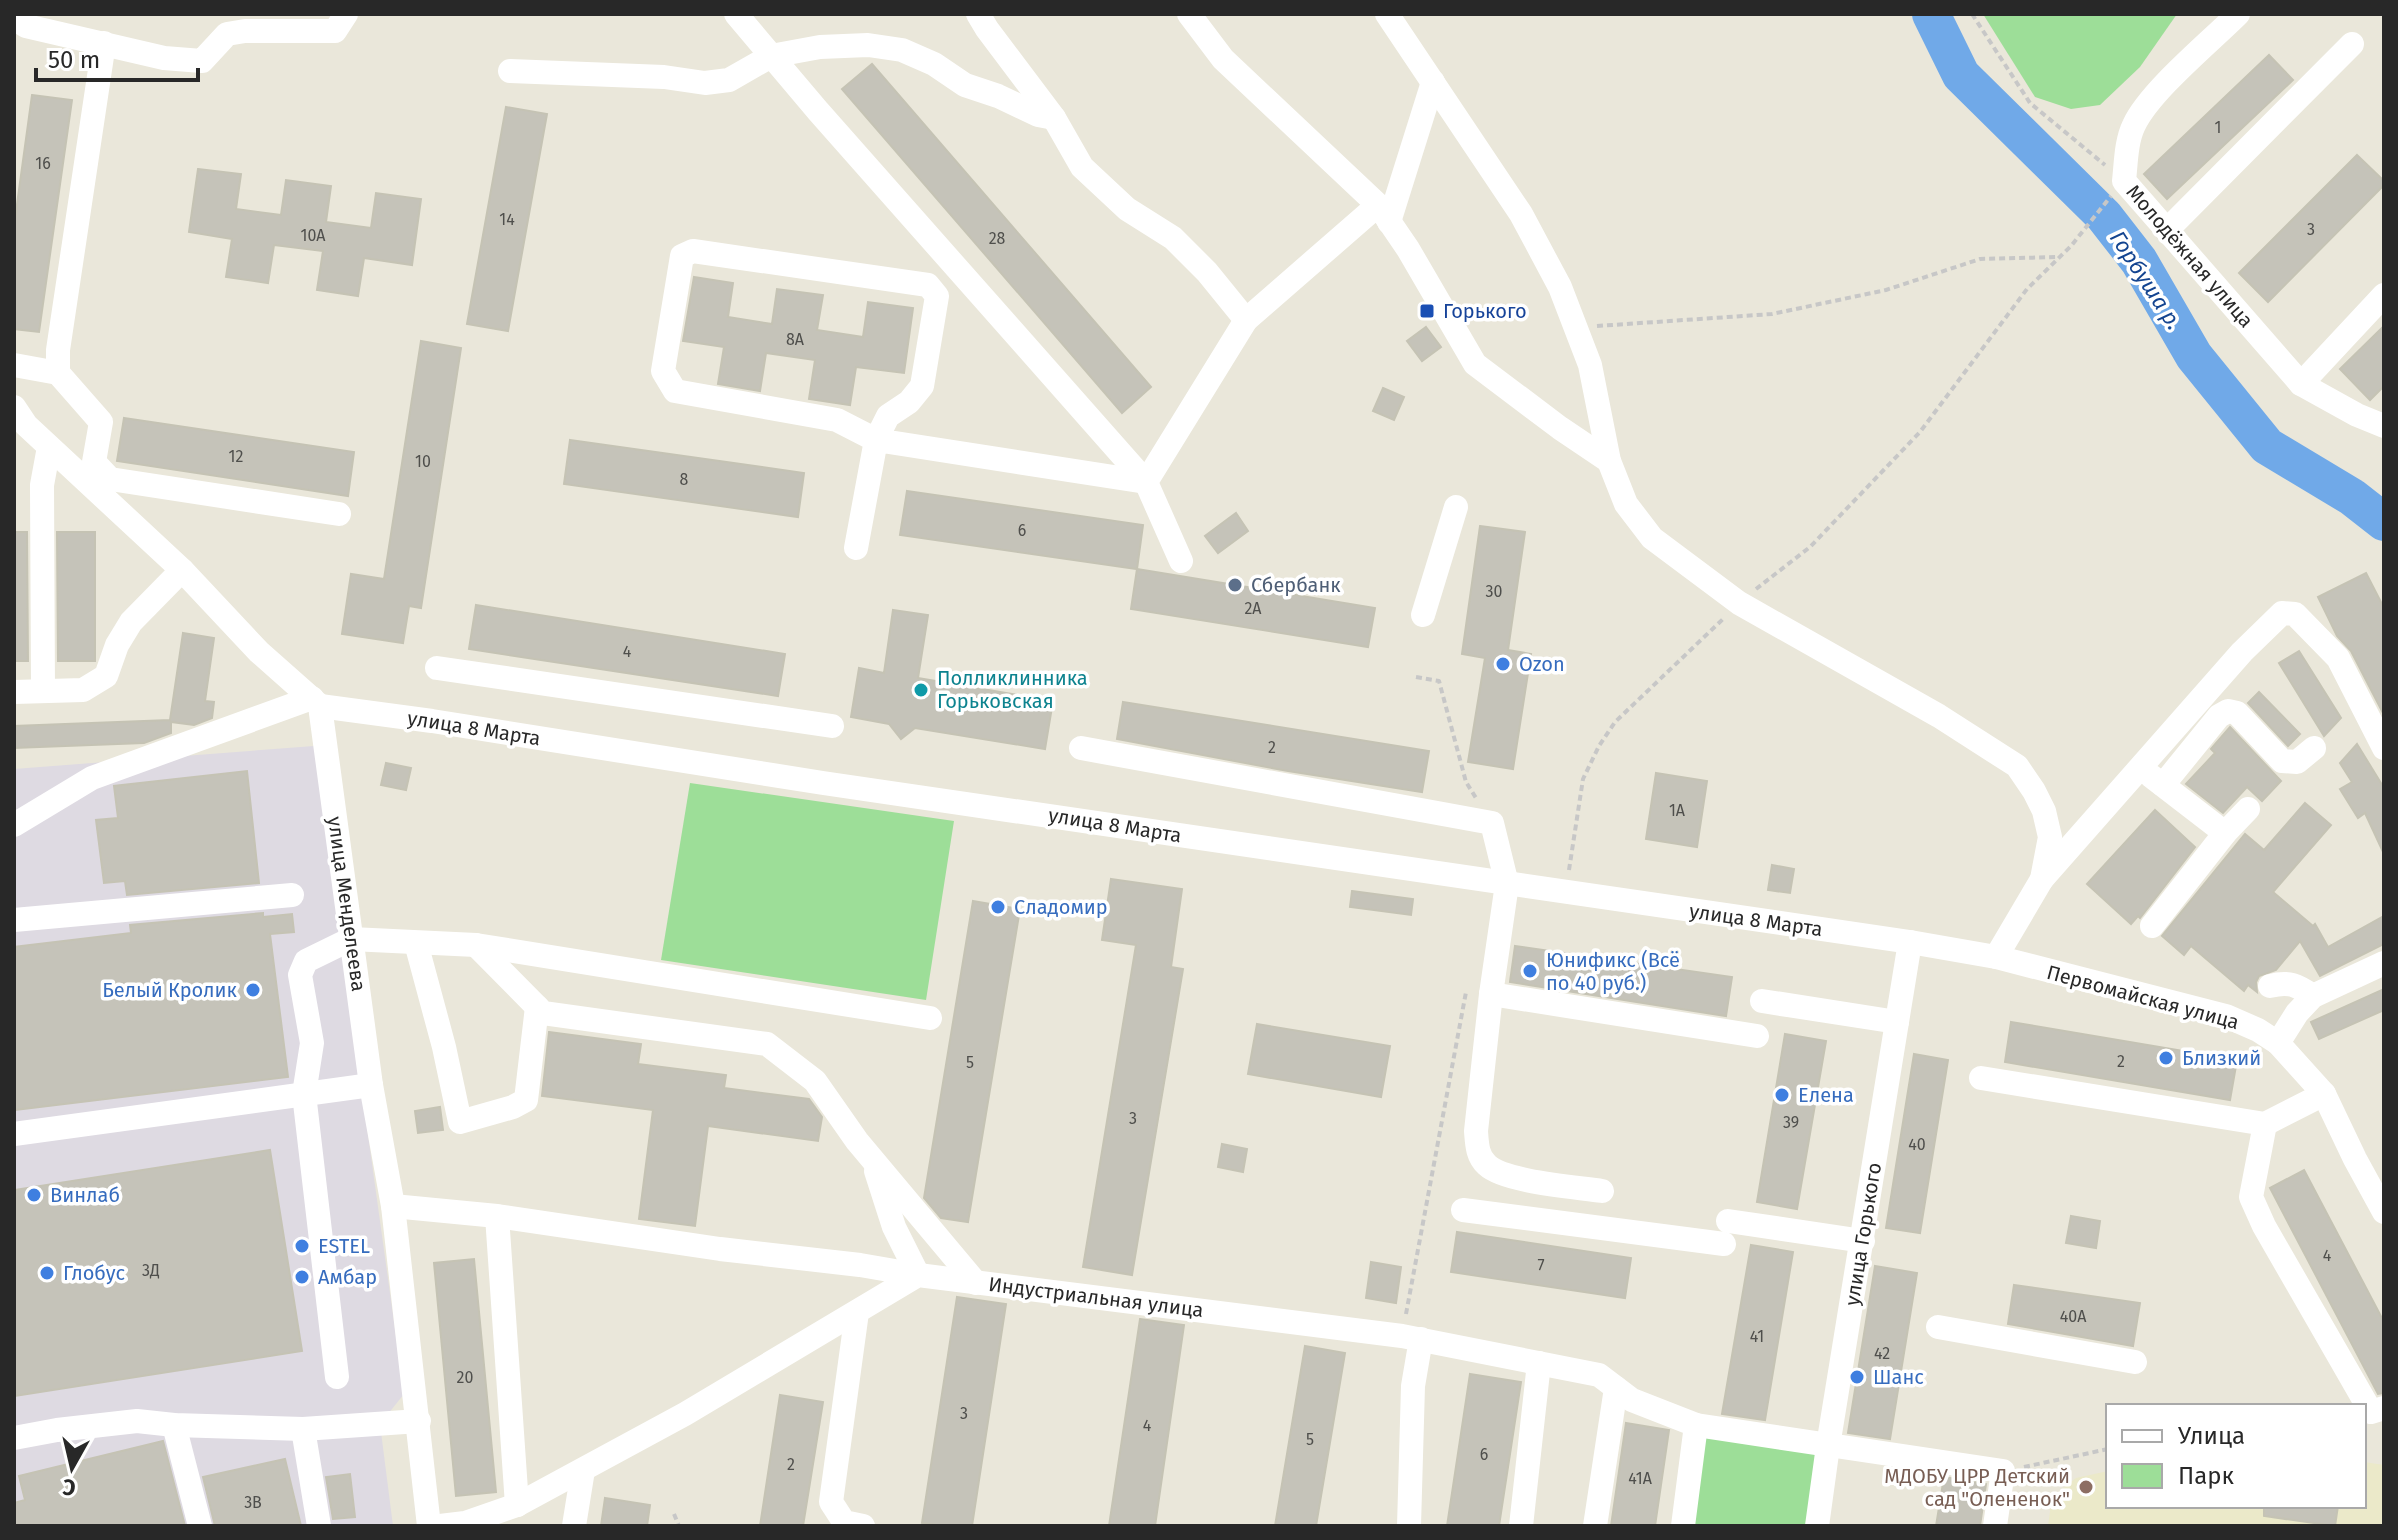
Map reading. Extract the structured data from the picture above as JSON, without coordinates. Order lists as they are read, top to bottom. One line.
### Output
{"streets":{"street":["Молодёжная улица","улица 8 Марта","улица Менделеева","Первомайская улица","улица Горького","Индустриальная улица"]},"crossings":[["улица 8 Марта","улица Менделеева"],["улица 8 Марта","Первомайская улица"],["улица 8 Марта","улица Горького"],["улица Менделеева","Индустриальная улица"],["улица Горького","Индустриальная улица"]],"water":["Горбуша р."],"places":{"transit":["Горького"],"other":["Сбербанк","Ozon","Полликлинника Горьковская","Сладомир","Юнификс (Всё по 40 руб.)","Белый Кролик","Близкий","Елена","Винлаб","ESTEL","Глобус","Амбар","Шанс","МДОБУ ЦРР Детский сад \"Олененок\""]},"house_numbers":["1","16","14","3","10А","28","8А","12","10","8","6","30","2А","4","2","1А","2","5","3","39","40","4","7","3Д","40А","41","42","20","3","4","5","6","2","41А","3В"],"legend":["Улица","Парк"],"scale_bar":"50 m","north":"bottom"}
